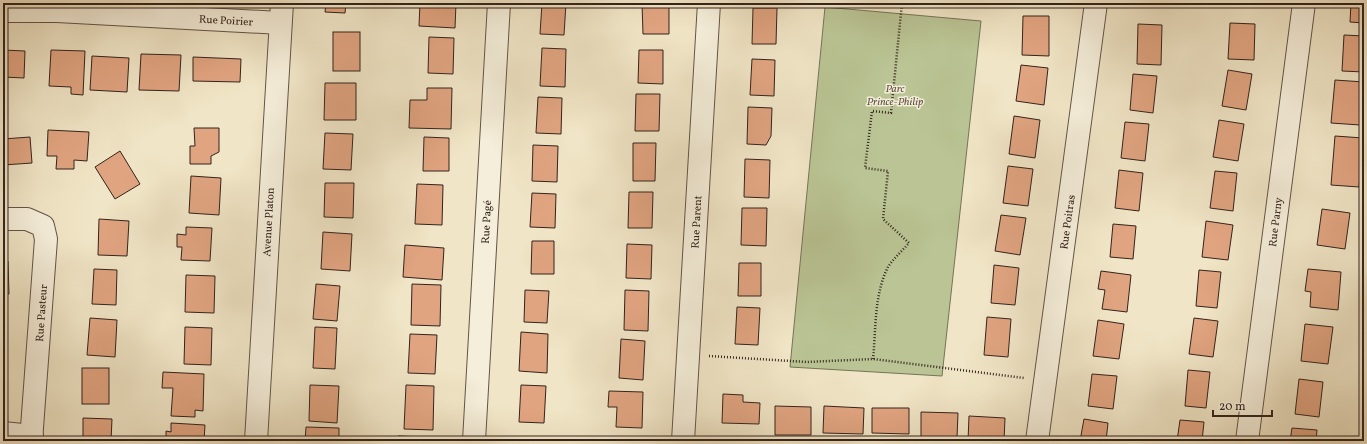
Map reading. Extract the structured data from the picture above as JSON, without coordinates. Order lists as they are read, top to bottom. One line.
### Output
{"streets":{"street":["Rue Poirier","Avenue Platon","Rue Pagé","Rue Parent","Rue Poitras","Rue Parny","Rue Pasteur"]},"crossings":[["Rue Poirier","Avenue Platon"]],"parks":["Parc Prince-Philip"],"scale_bar":"20 m"}
